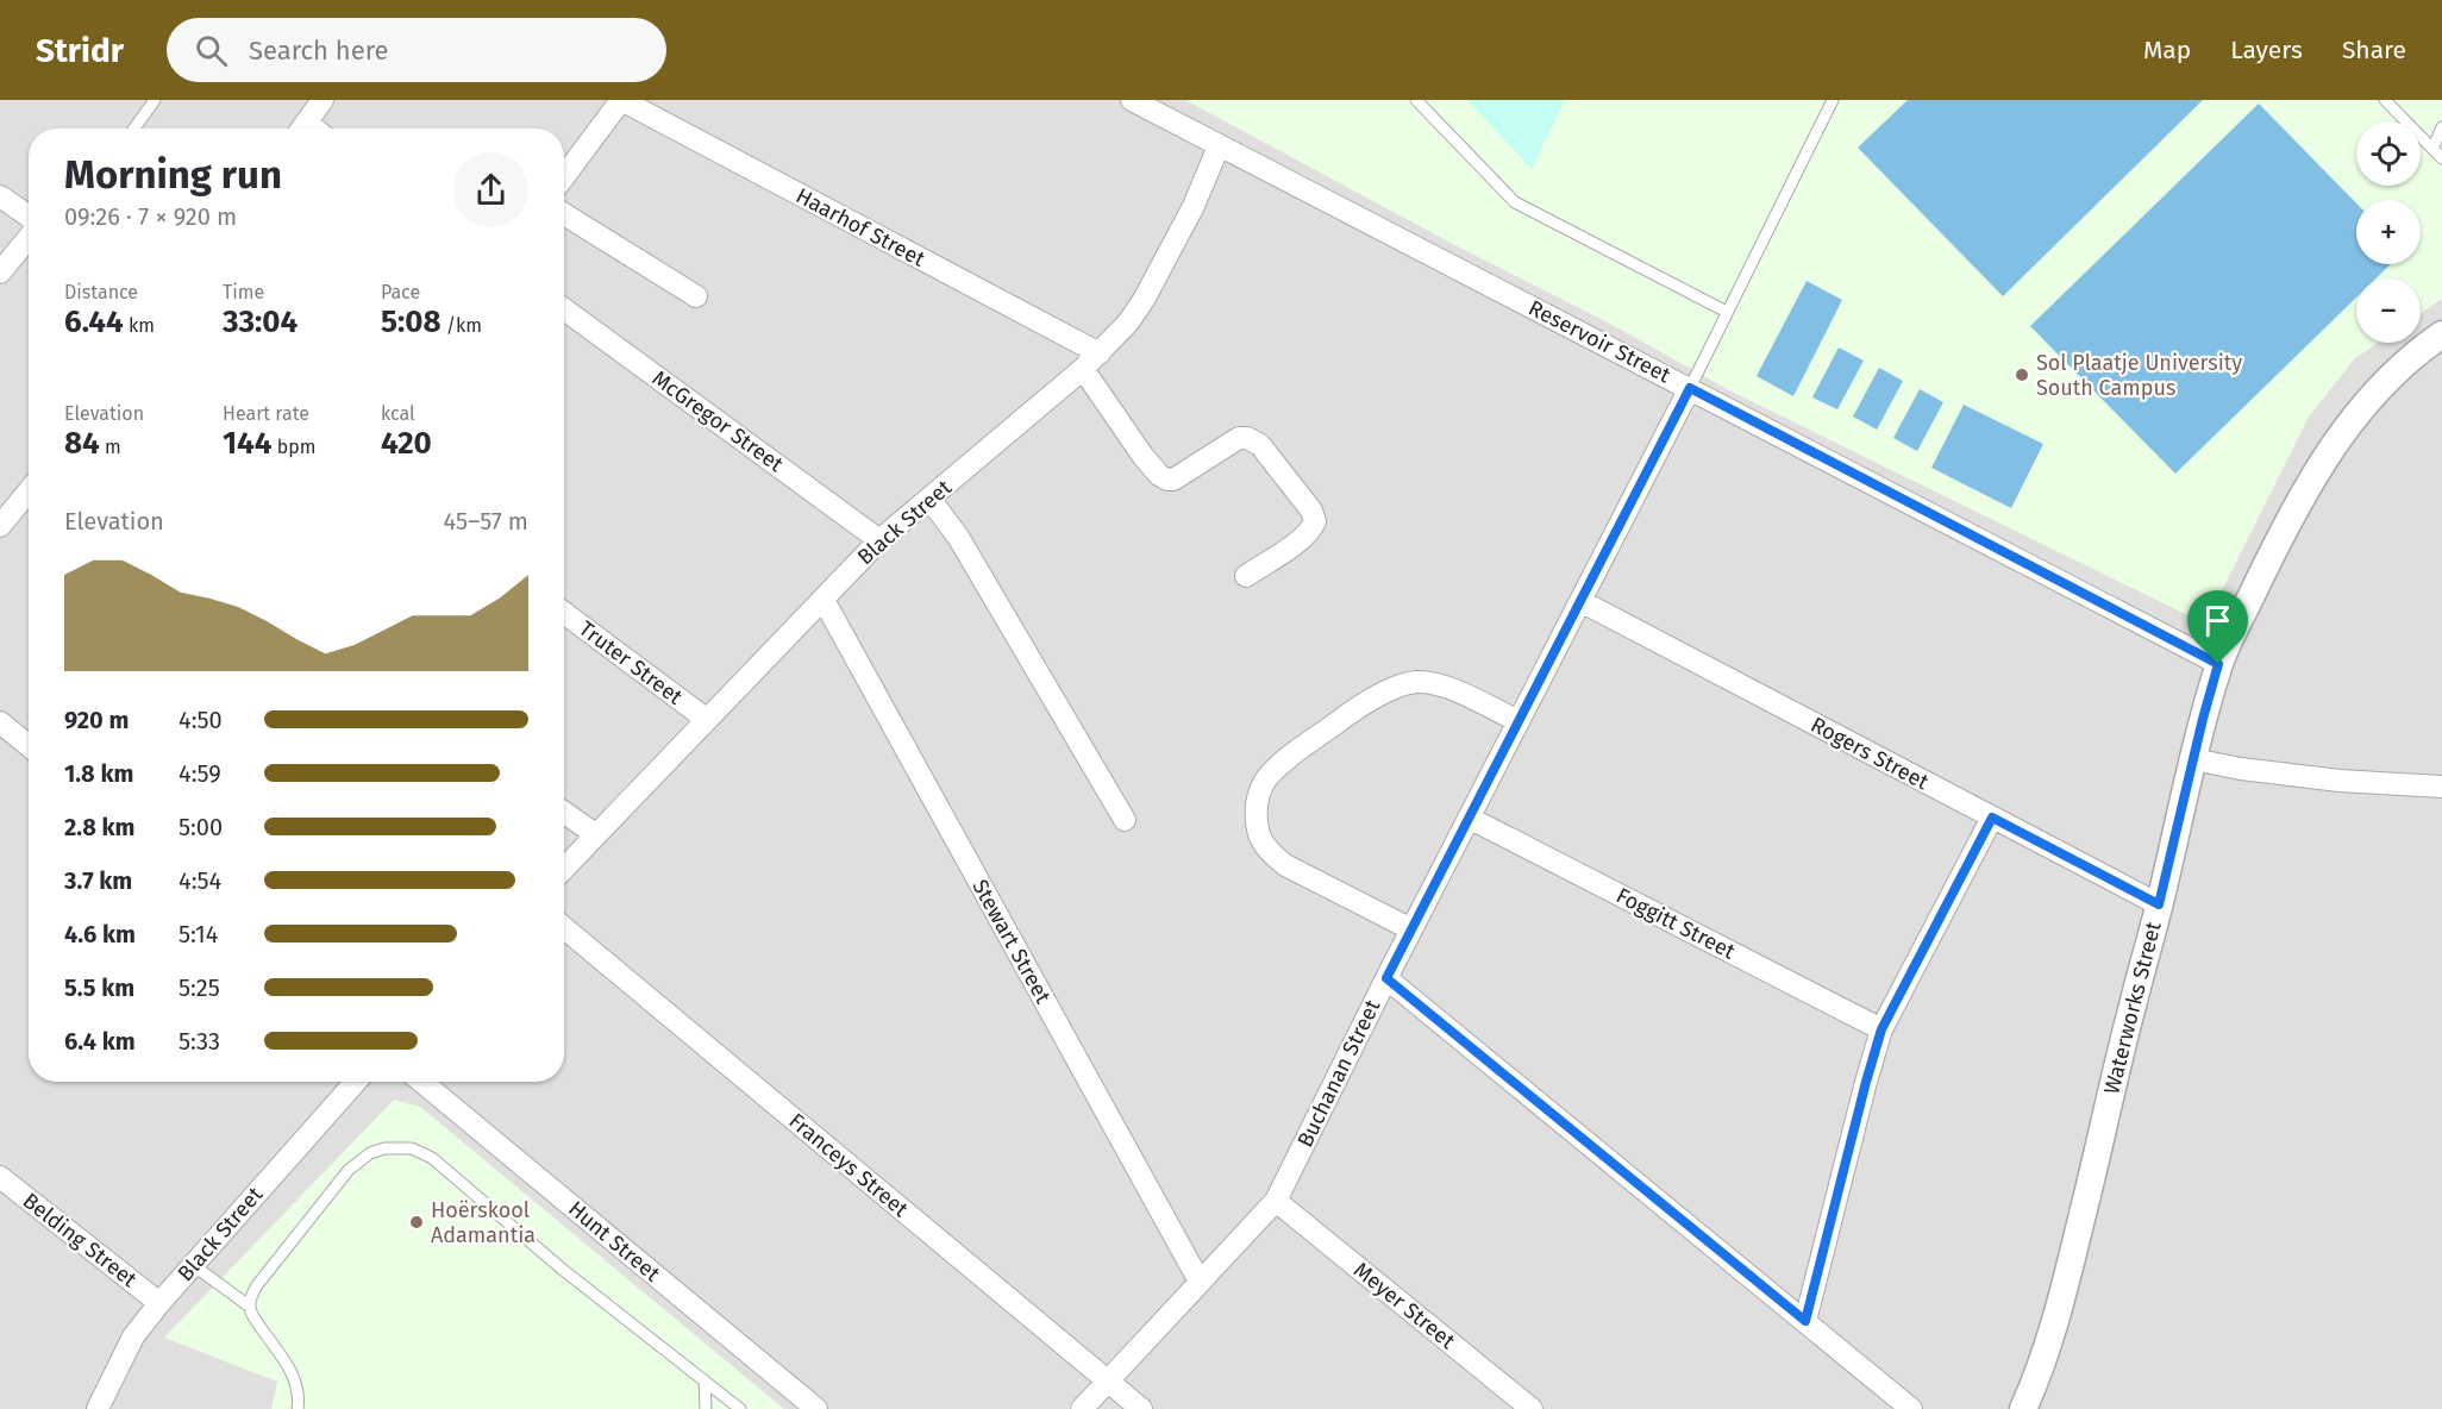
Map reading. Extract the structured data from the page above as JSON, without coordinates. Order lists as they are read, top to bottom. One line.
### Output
{"streets":{"street":["Haarhof Street","Reservoir Street","McGregor Street","Black Street","Truter Street","Rogers Street","Foggitt Street","Stewart Street","Waterworks Street","Buchanan Street","Franceys Street","Belding Street","Hunt Street","Meyer Street"]},"crossings":[["Haarhof Street","Black Street"],["Reservoir Street","Black Street"],["Reservoir Street","Waterworks Street"],["Reservoir Street","Buchanan Street"],["McGregor Street","Black Street"],["Black Street","Truter Street"],["Black Street","Stewart Street"],["Black Street","Belding Street"],["Rogers Street","Waterworks Street"],["Rogers Street","Buchanan Street"],["Foggitt Street","Buchanan Street"],["Stewart Street","Buchanan Street"],["Buchanan Street","Franceys Street"],["Buchanan Street","Meyer Street"]],"places":["Sol Plaatje University South Campus","Hoërskool Adamantia"],"page":{"header":"Stridr","search":"Search here","nav":["Map","Layers","Share"],"map_buttons":["+","−"],"heading":["Morning run","09:26 · 7 × 920 m"],"stats":[["Distance","6.44 km"],["Time","33:04"],["Pace","5:08 /km"],["Elevation","84 m"],["Heart rate","144 bpm"],["kcal","420"]],"chart":["Elevation","45–57 m"],"list":[{"name":"920 m","note":"4:50"},{"name":"1.8 km","note":"4:59"},{"name":"2.8 km","note":"5:00"},{"name":"3.7 km","note":"4:54"},{"name":"4.6 km","note":"5:14"},{"name":"5.5 km","note":"5:25"},{"name":"6.4 km","note":"5:33"}]}}
